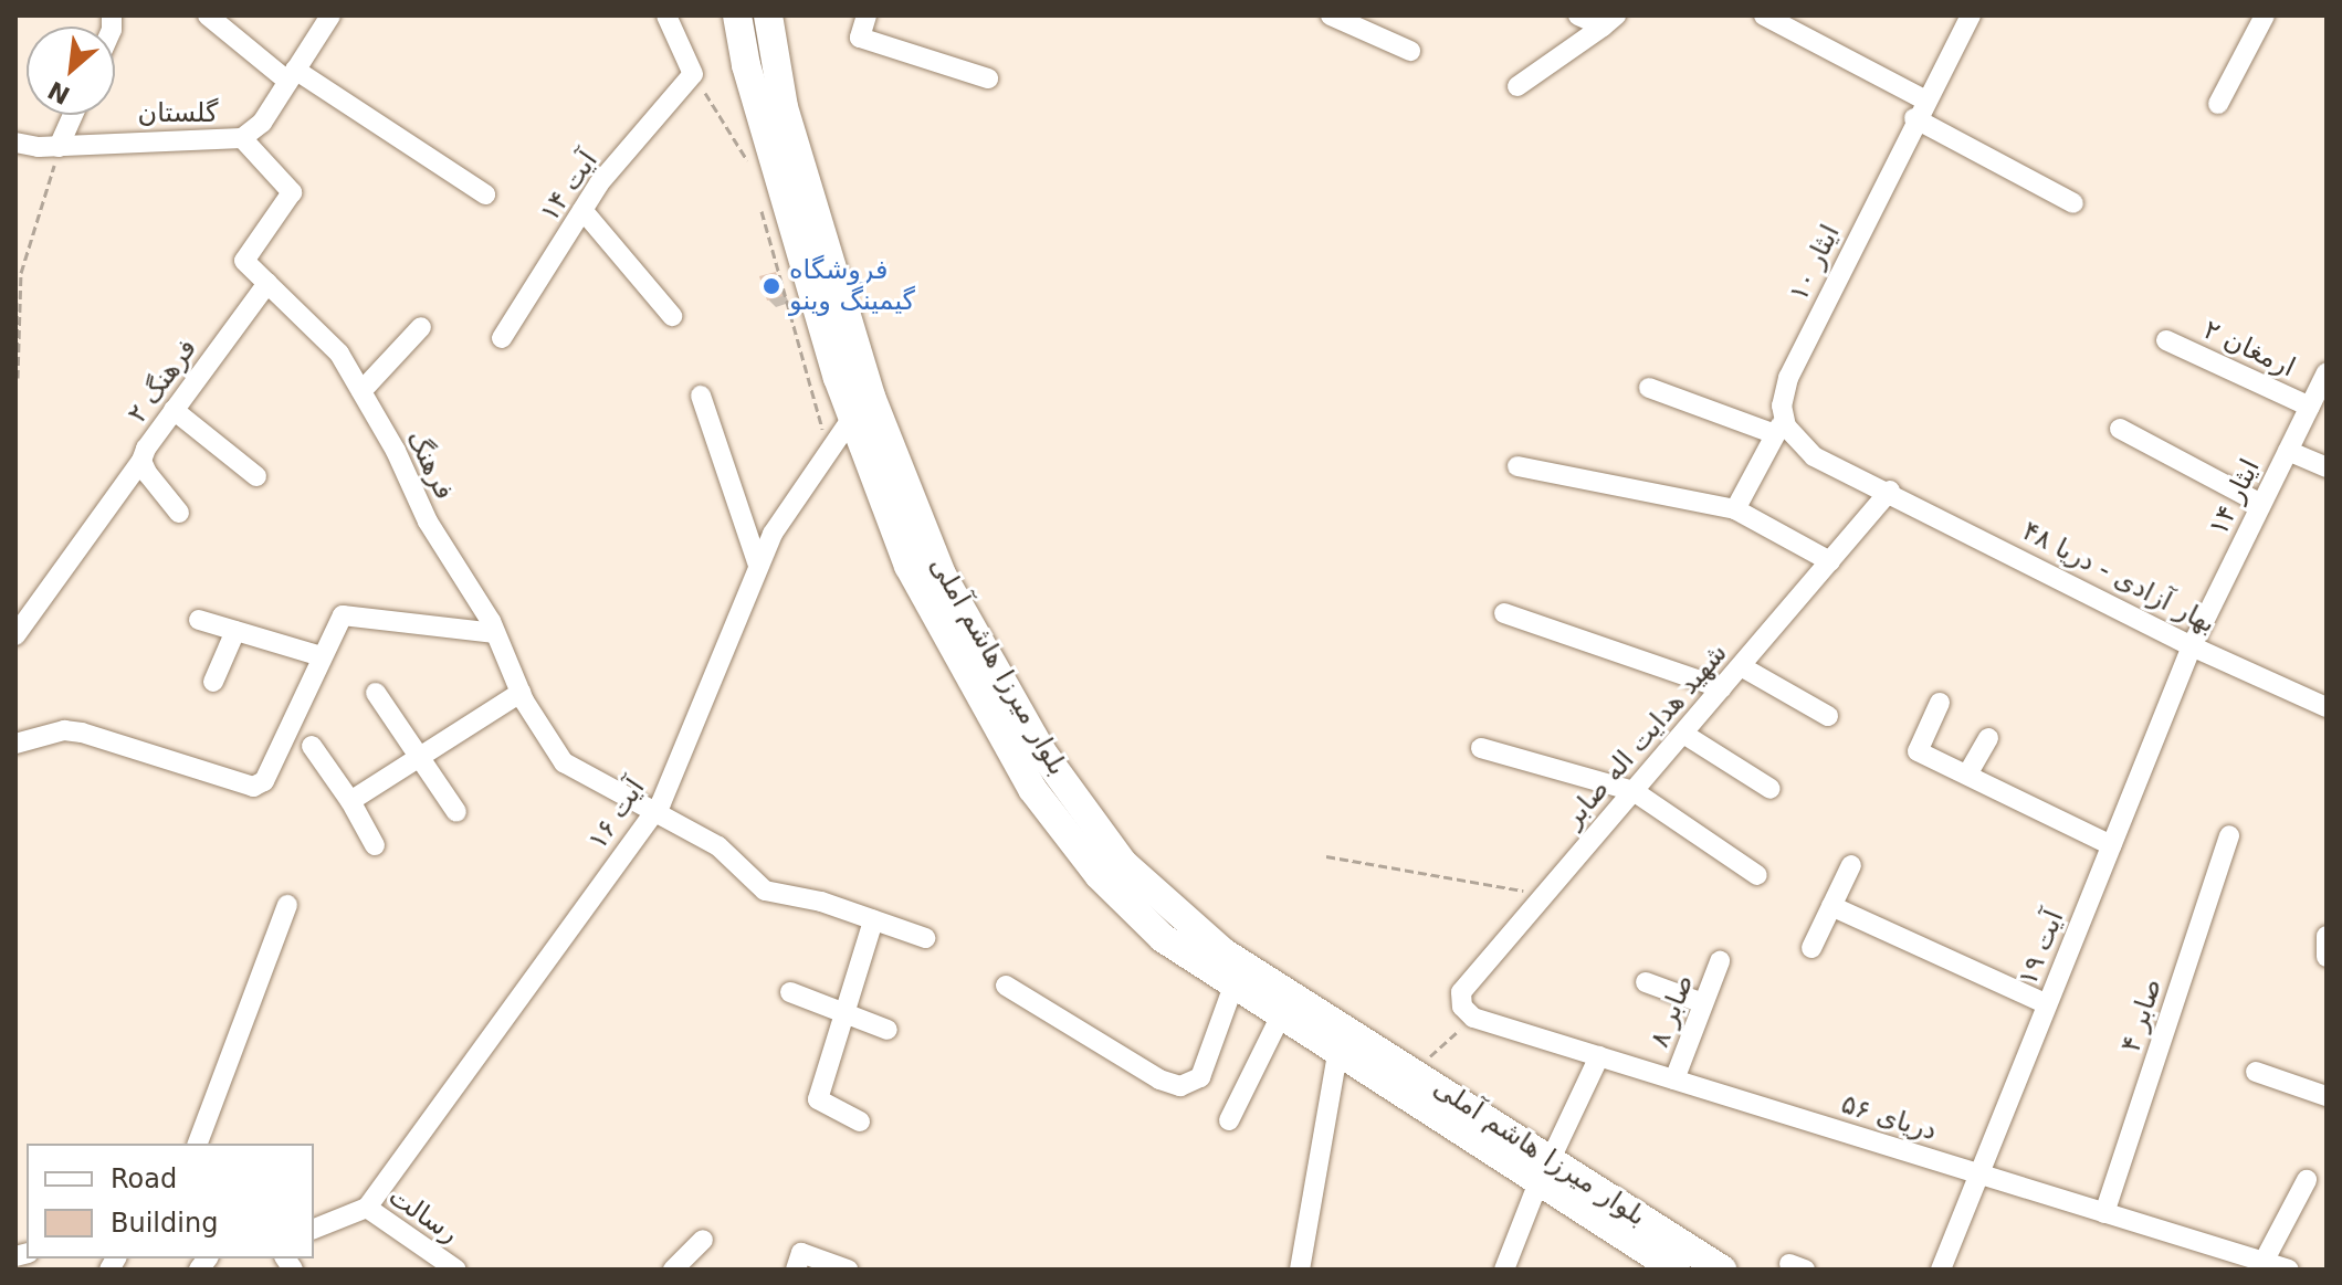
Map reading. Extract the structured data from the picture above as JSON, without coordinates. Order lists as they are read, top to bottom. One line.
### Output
{"streets":{"main road":["بلوار میرزا هاشم آملی"],"street":["گلستان","آيت ۱۴","ایثار ۱۰","ارمغان ۲","فرهنگ ۲","فرهنگ","ایثار ۱۴","بهار آزادی - دریا ۴۸","شهید هدایت اله صابر","آیت ۱۶","آیت ۱۹","صابر ۸","صابر ۴","دریای ۵۶","رسالت"]},"crossings":[["گلستان","فرهنگ"],["ارمغان ۲","ایثار ۱۴"],["فرهنگ ۲","فرهنگ"],["فرهنگ","آیت ۱۶"],["ایثار ۱۴","بهار آزادی - دریا ۴۸"],["ایثار ۱۴","آیت ۱۹"],["بهار آزادی - دریا ۴۸","شهید هدایت اله صابر"],["بهار آزادی - دریا ۴۸","آیت ۱۹"],["بلوار میرزا هاشم آملی","آیت ۱۶"],["شهید هدایت اله صابر","دریای ۵۶"],["آیت ۱۶","رسالت"],["آیت ۱۹","دریای ۵۶"],["صابر ۸","دریای ۵۶"],["صابر ۴","دریای ۵۶"]],"places":["فروشگاه گیمینگ وینو"],"legend":["Road","Building"],"north":"bottom left"}
